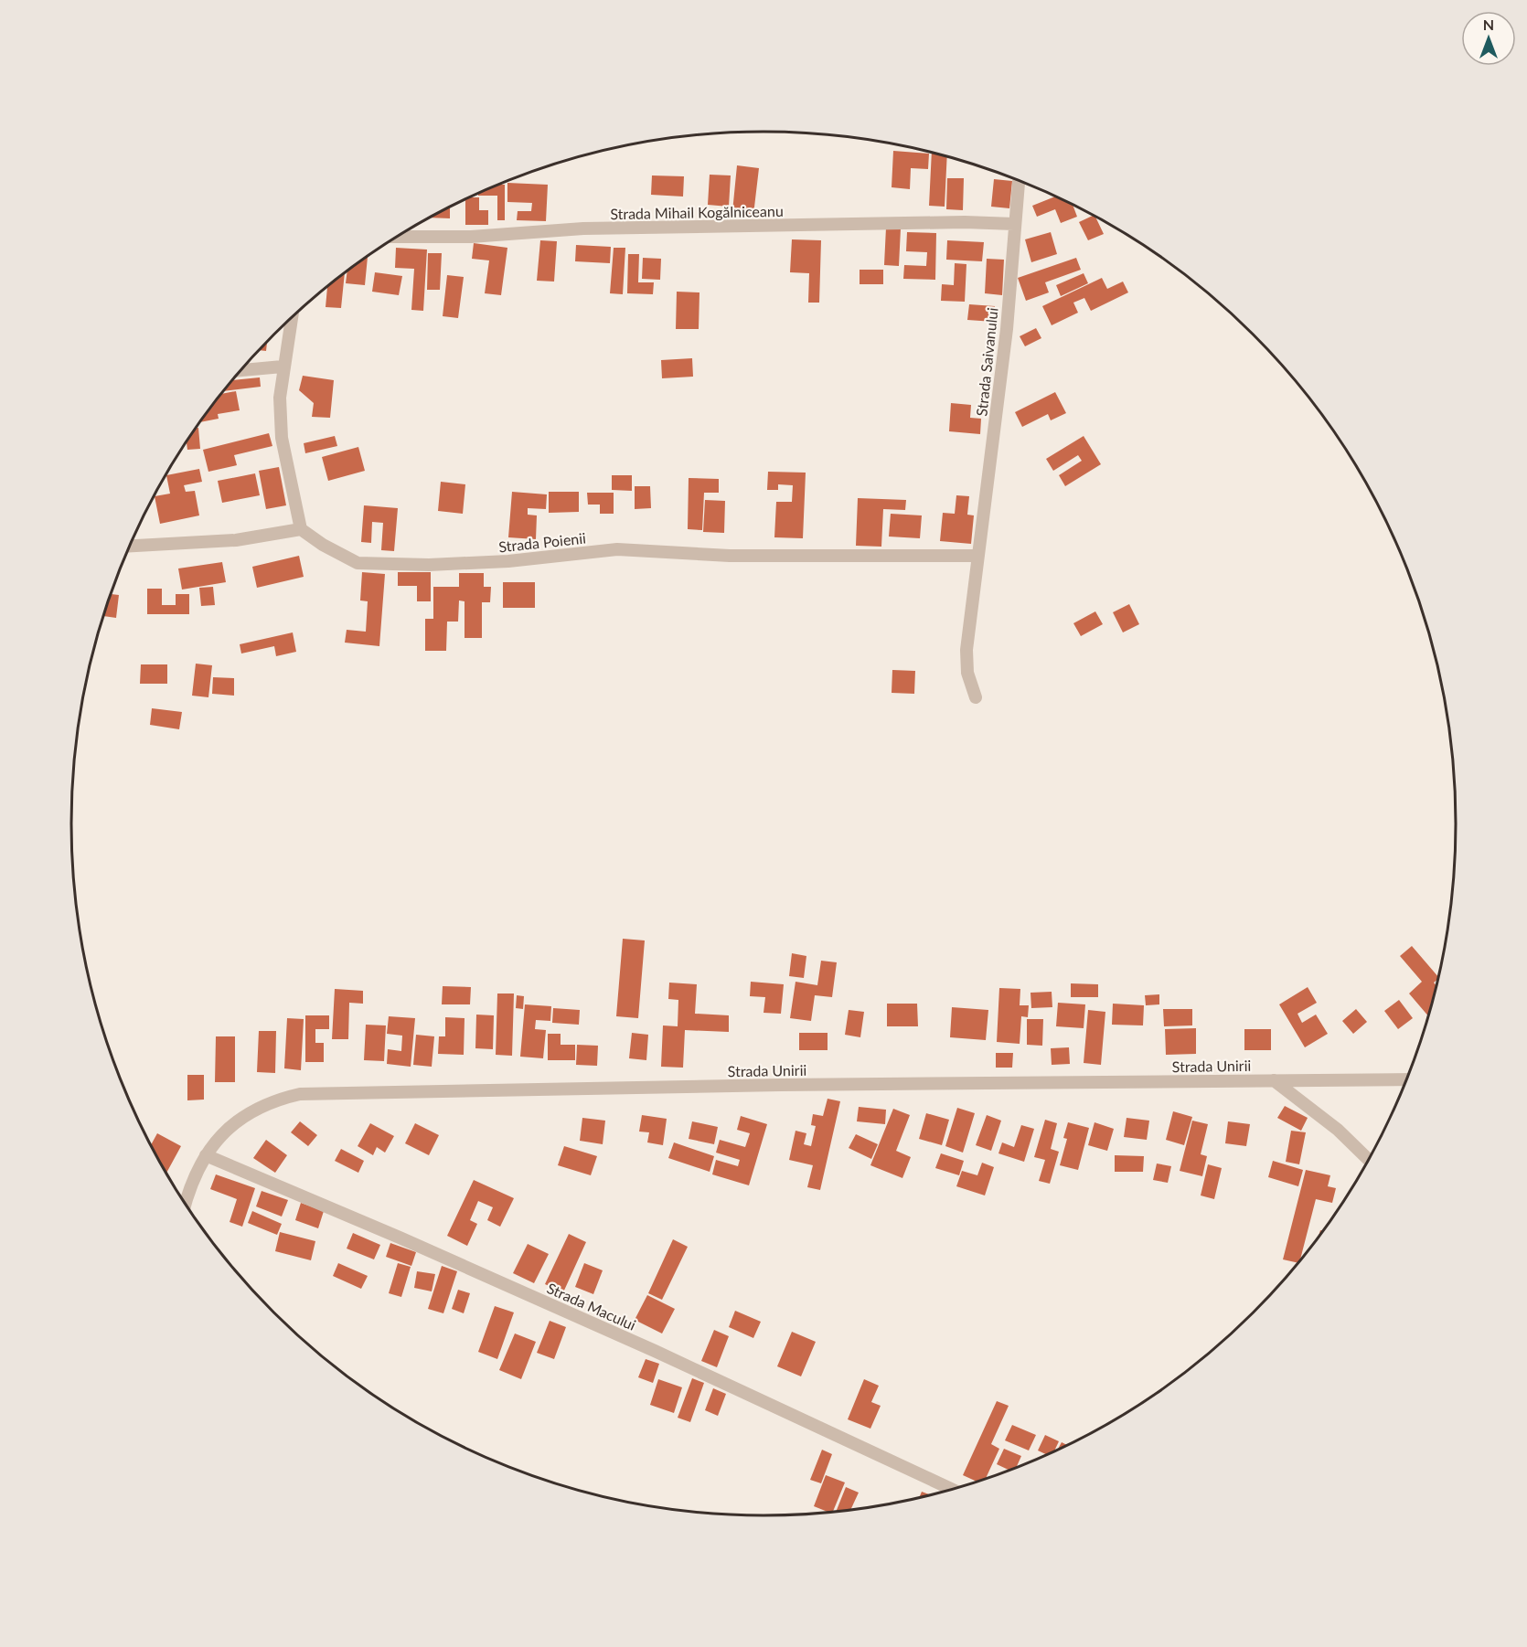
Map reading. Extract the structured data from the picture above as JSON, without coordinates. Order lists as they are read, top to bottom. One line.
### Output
{"streets":{"street":["Strada Mihail Kogălniceanu","Strada Saivanului","Strada Poienii","Strada Unirii","Strada Macului"]},"crossings":[["Strada Mihail Kogălniceanu","Strada Saivanului"],["Strada Saivanului","Strada Poienii"],["Strada Unirii","Strada Macului"]],"north":"top"}
